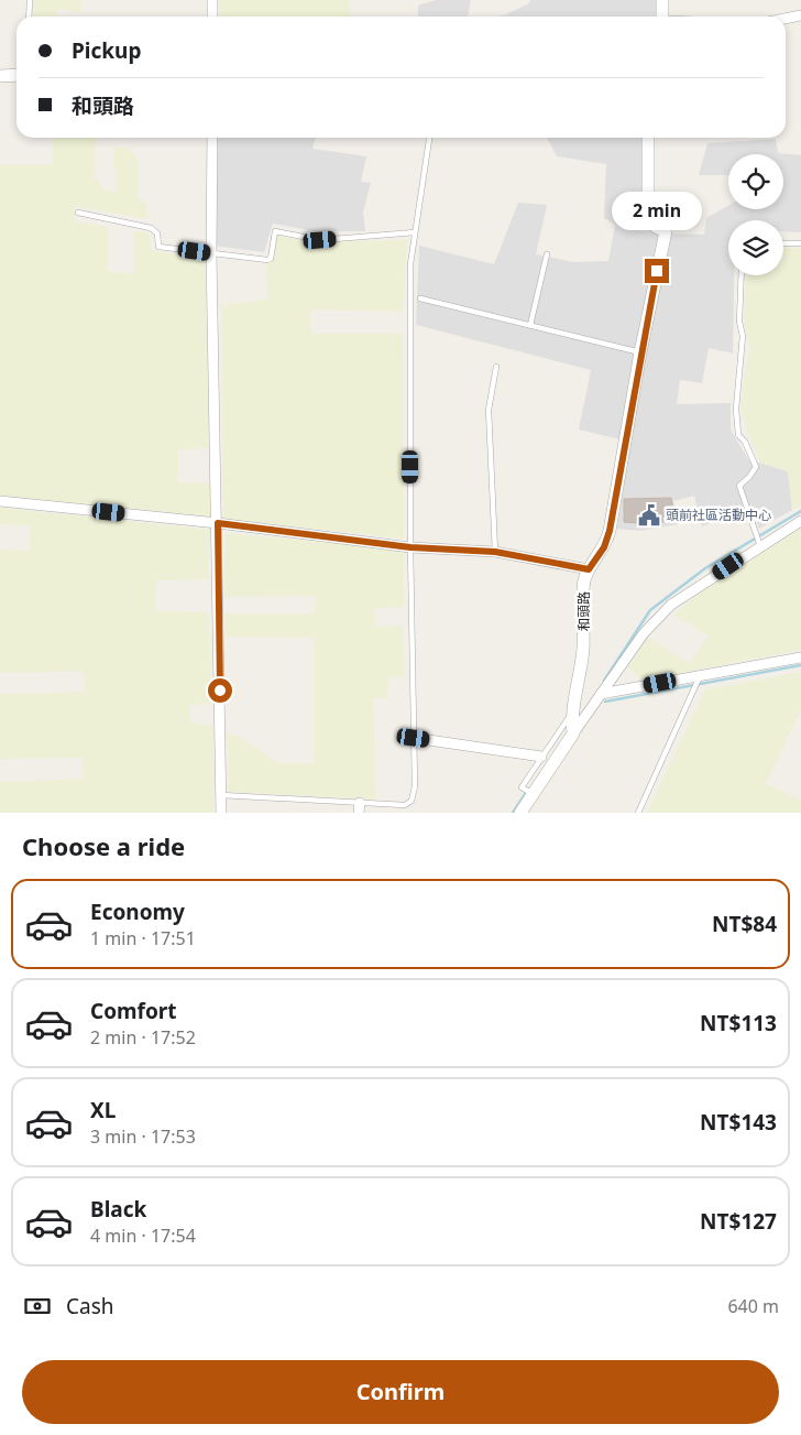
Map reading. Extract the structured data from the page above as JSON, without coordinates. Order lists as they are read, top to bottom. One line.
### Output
{"streets":{"street":["和頭路"]},"places":{"public building":["頭前社區活動中心"]},"page":{"banner":["Pickup","和頭路"],"bubble":"2 min","heading":"Choose a ride","list":[{"name":"Economy","note":"1 min · 17:51","value":"NT$84"},{"name":"Comfort","note":"2 min · 17:52","value":"NT$113"},{"name":"XL","note":"3 min · 17:53","value":"NT$143"},{"name":"Black","note":"4 min · 17:54","value":"NT$127"}],"pay":["Cash","640 m"],"buttons":"Confirm"}}
